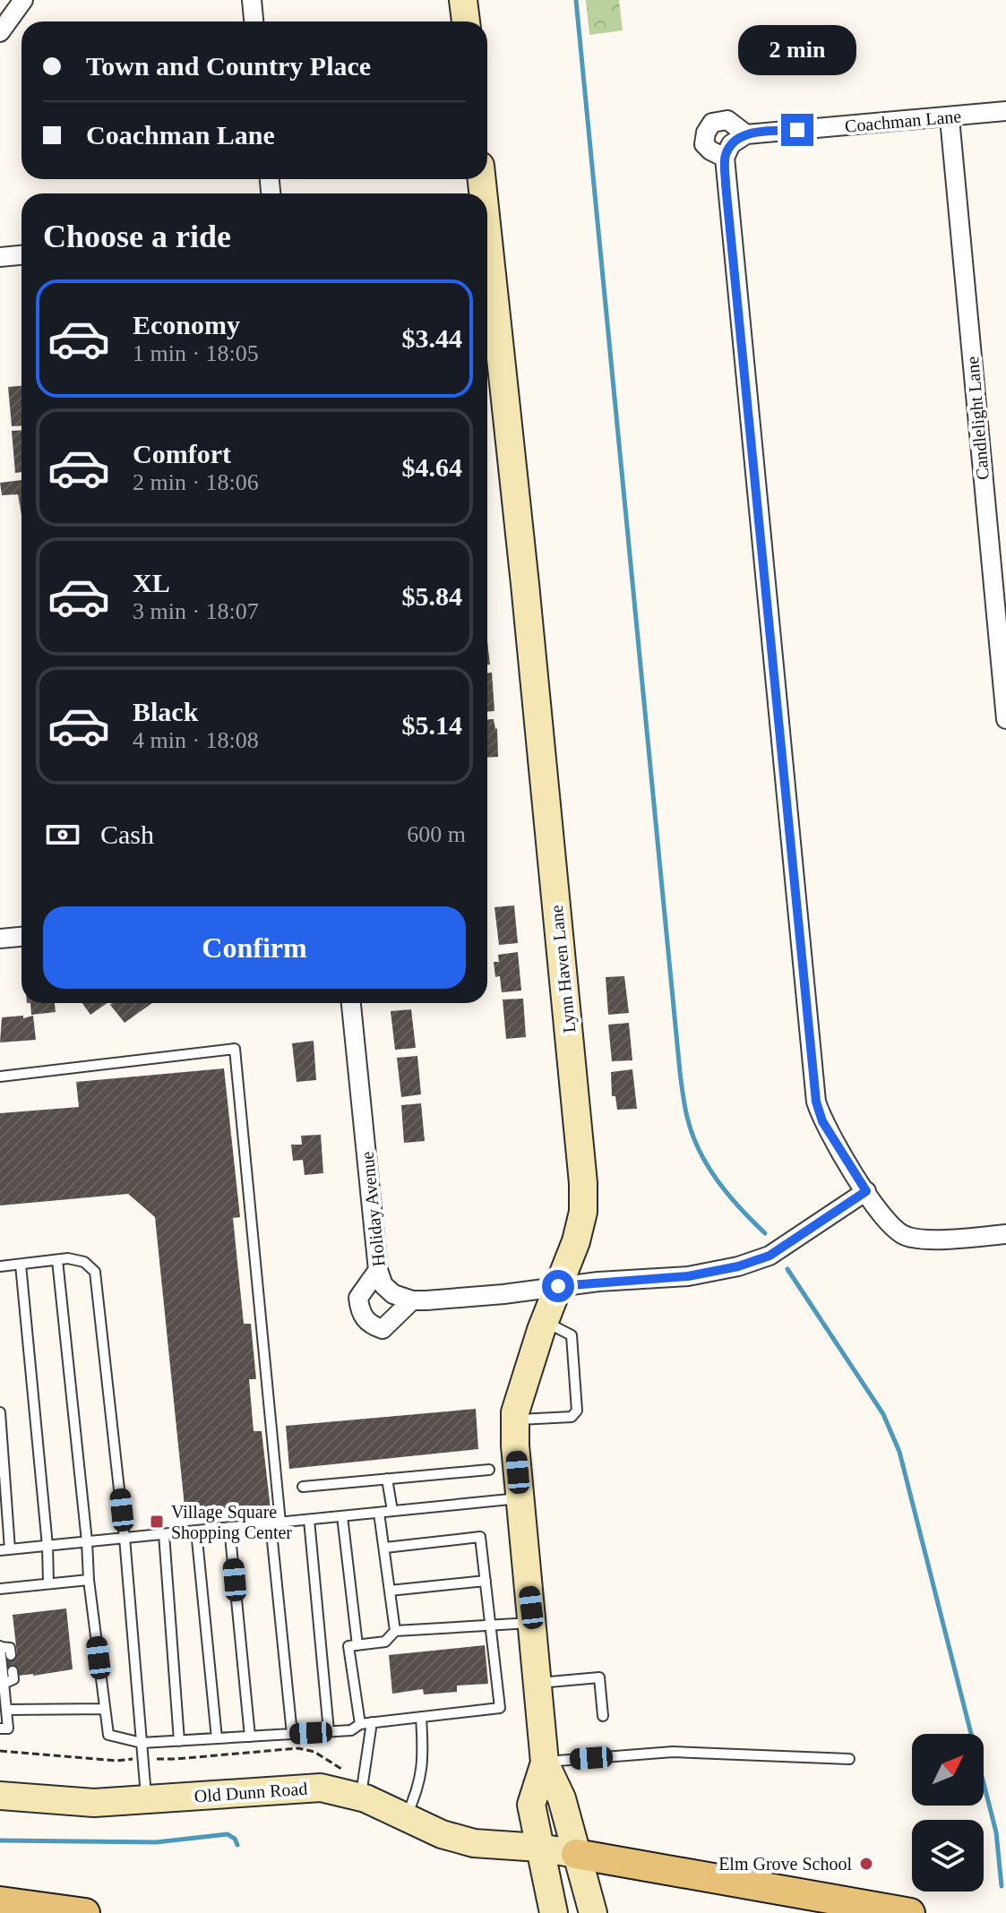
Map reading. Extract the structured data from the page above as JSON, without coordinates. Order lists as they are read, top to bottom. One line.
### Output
{"streets":{"street":["Coachman Lane","Candlelight Lane","Lynn Haven Lane","Holiday Avenue","Old Dunn Road"]},"crossings":[["Coachman Lane","Candlelight Lane"],["Lynn Haven Lane","Old Dunn Road"]],"places":{"transit":["Village Square Shopping Center"],"other":["Elm Grove School"]},"north":"top right","page":{"banner":["Town and Country Place","Coachman Lane"],"bubble":"2 min","heading":"Choose a ride","list":[{"name":"Economy","note":"1 min · 18:05","value":"$3.44"},{"name":"Comfort","note":"2 min · 18:06","value":"$4.64"},{"name":"XL","note":"3 min · 18:07","value":"$5.84"},{"name":"Black","note":"4 min · 18:08","value":"$5.14"}],"pay":["Cash","600 m"],"buttons":"Confirm"}}
